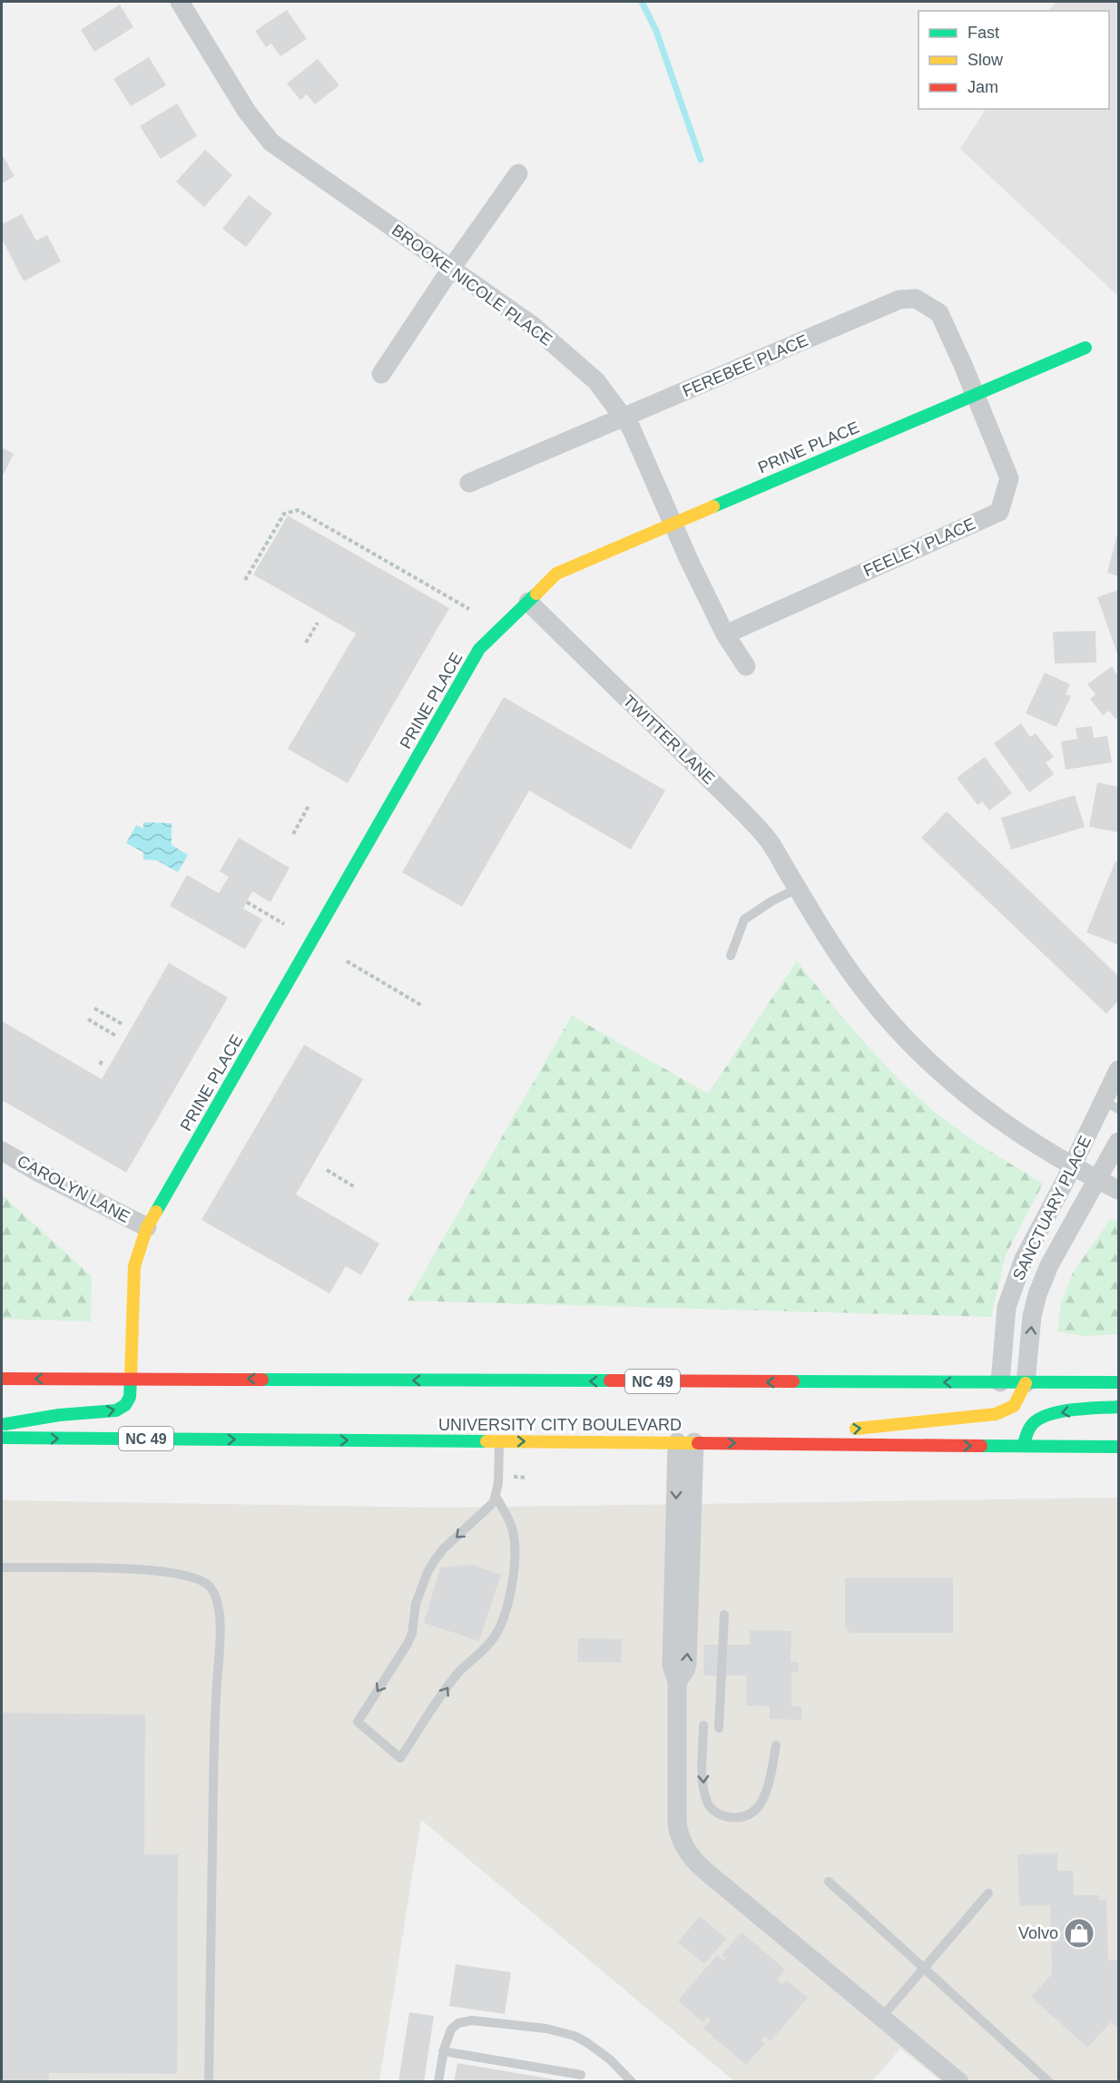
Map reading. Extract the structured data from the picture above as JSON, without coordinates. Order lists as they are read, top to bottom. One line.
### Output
{"streets":{"main road":["PRINE PLACE","NC 49","UNIVERSITY CITY BOULEVARD"],"street":["BROOKE NICOLE PLACE","FEREBEE PLACE","FEELEY PLACE","TWITTER LANE","CAROLYN LANE","SANCTUARY PLACE"]},"crossings":[["BROOKE NICOLE PLACE","FEREBEE PLACE"],["BROOKE NICOLE PLACE","PRINE PLACE"],["BROOKE NICOLE PLACE","FEELEY PLACE"],["FEREBEE PLACE","PRINE PLACE"],["FEREBEE PLACE","FEELEY PLACE"],["PRINE PLACE","FEELEY PLACE"],["PRINE PLACE","TWITTER LANE"],["PRINE PLACE","CAROLYN LANE"],["PRINE PLACE","NC 49"],["TWITTER LANE","SANCTUARY PLACE"],["SANCTUARY PLACE","NC 49"]],"places":{"shop":["Volvo"]},"legend":["Fast","Slow","Jam"]}
